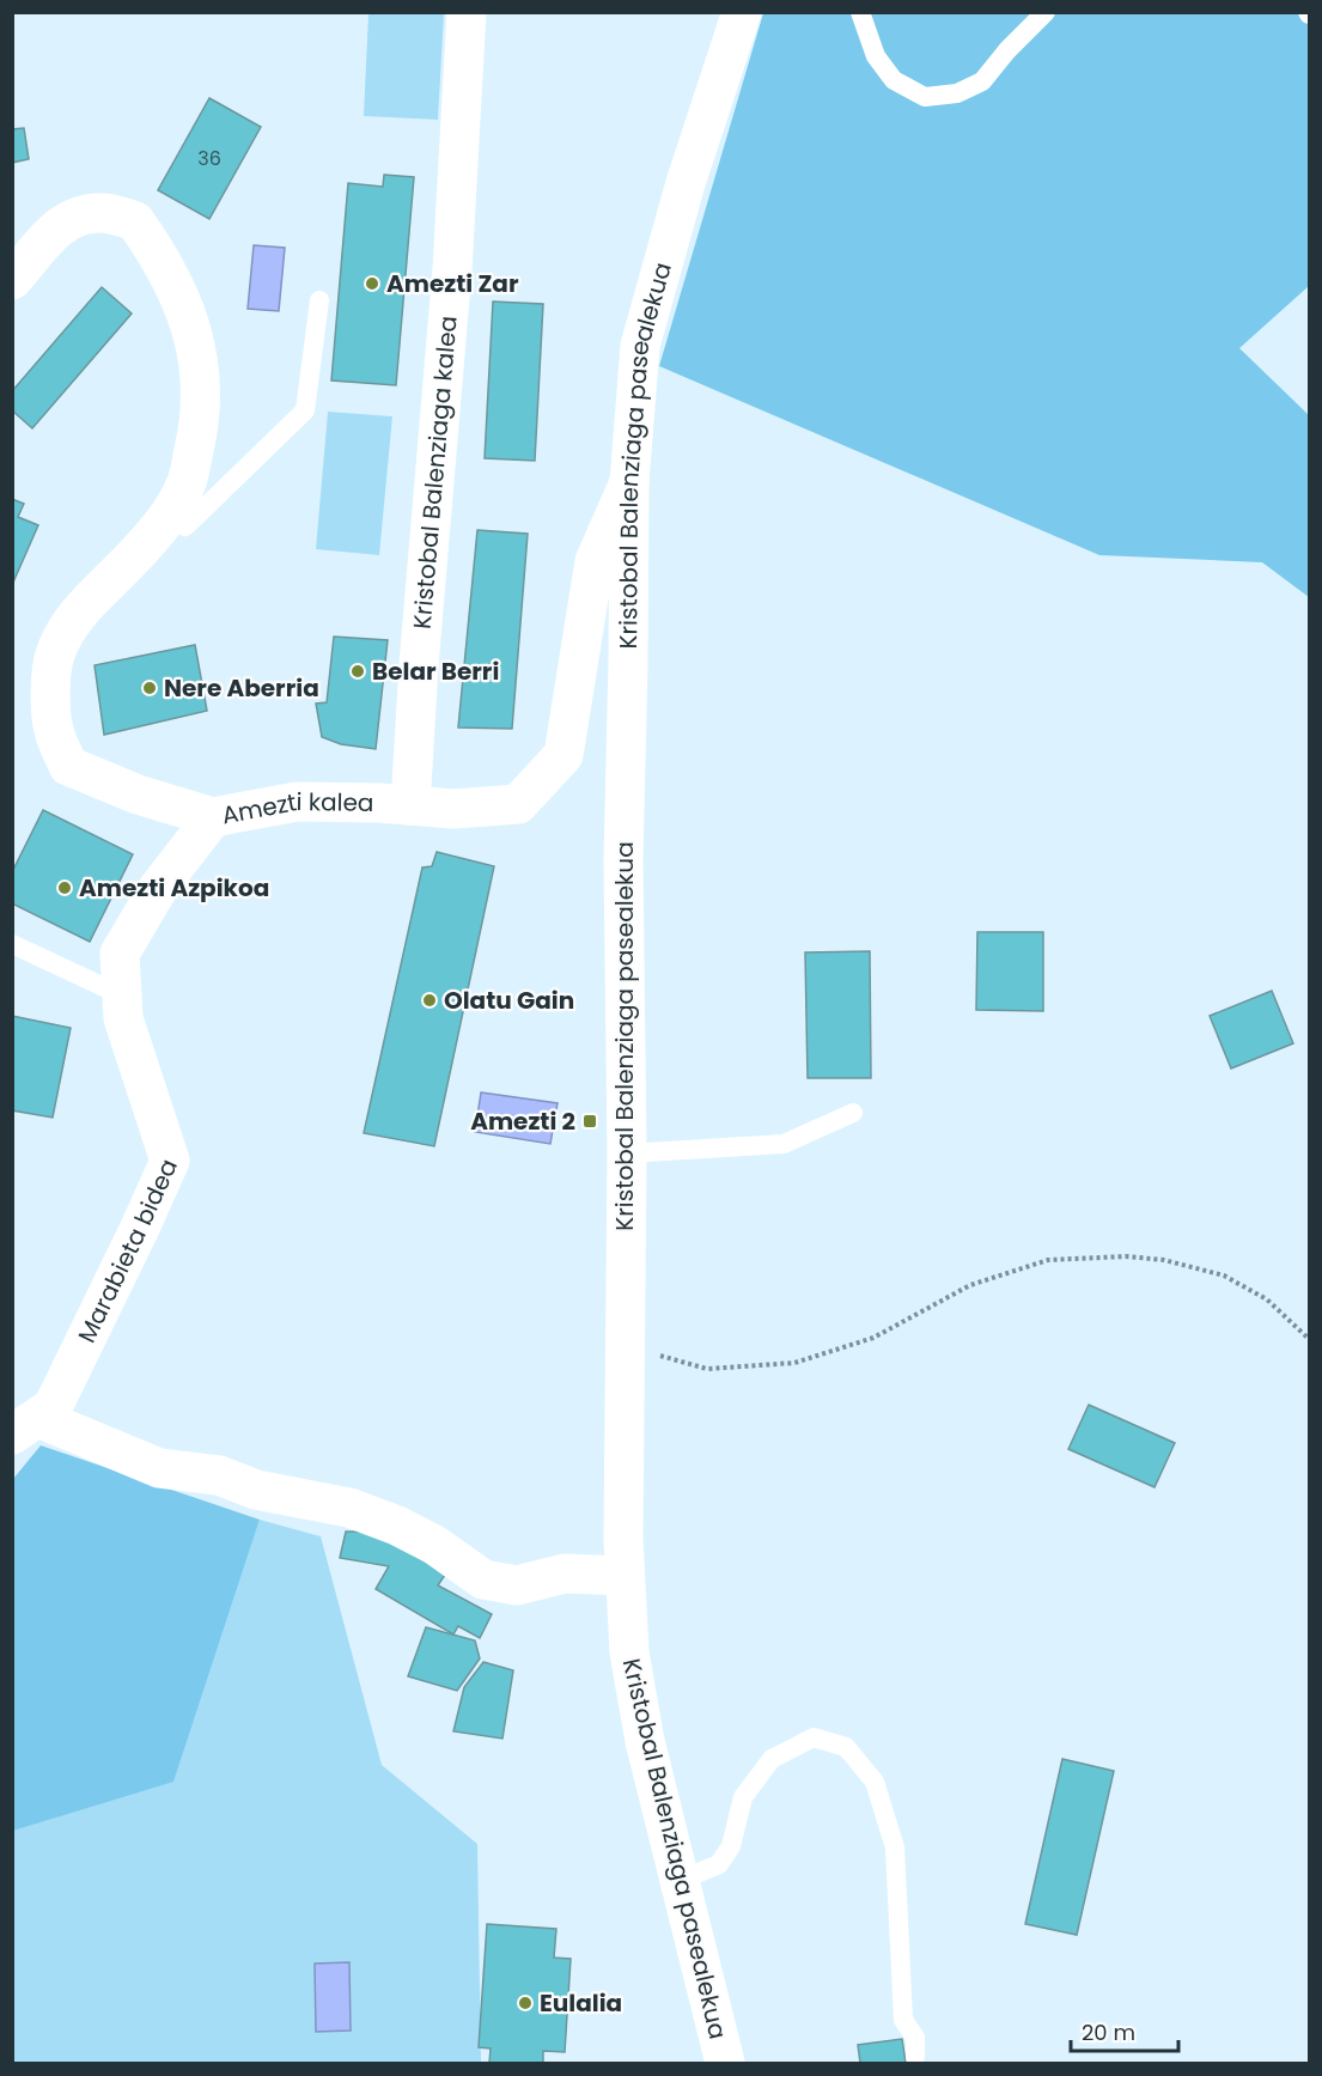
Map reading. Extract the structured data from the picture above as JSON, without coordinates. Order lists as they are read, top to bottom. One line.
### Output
{"streets":{"street":["Kristobal Balenziaga pasealekua","Kristobal Balenziaga kalea","Amezti kalea","Marabieta bidea"]},"crossings":[["Kristobal Balenziaga pasealekua","Amezti kalea"],["Kristobal Balenziaga kalea","Amezti kalea"],["Amezti kalea","Marabieta bidea"]],"places":{"other":["Amezti Zar","Belar Berri","Nere Aberria","Amezti Azpikoa","Olatu Gain","Eulalia"],"transit":["Amezti 2"]},"house_numbers":["36"],"scale_bar":"20 m"}
